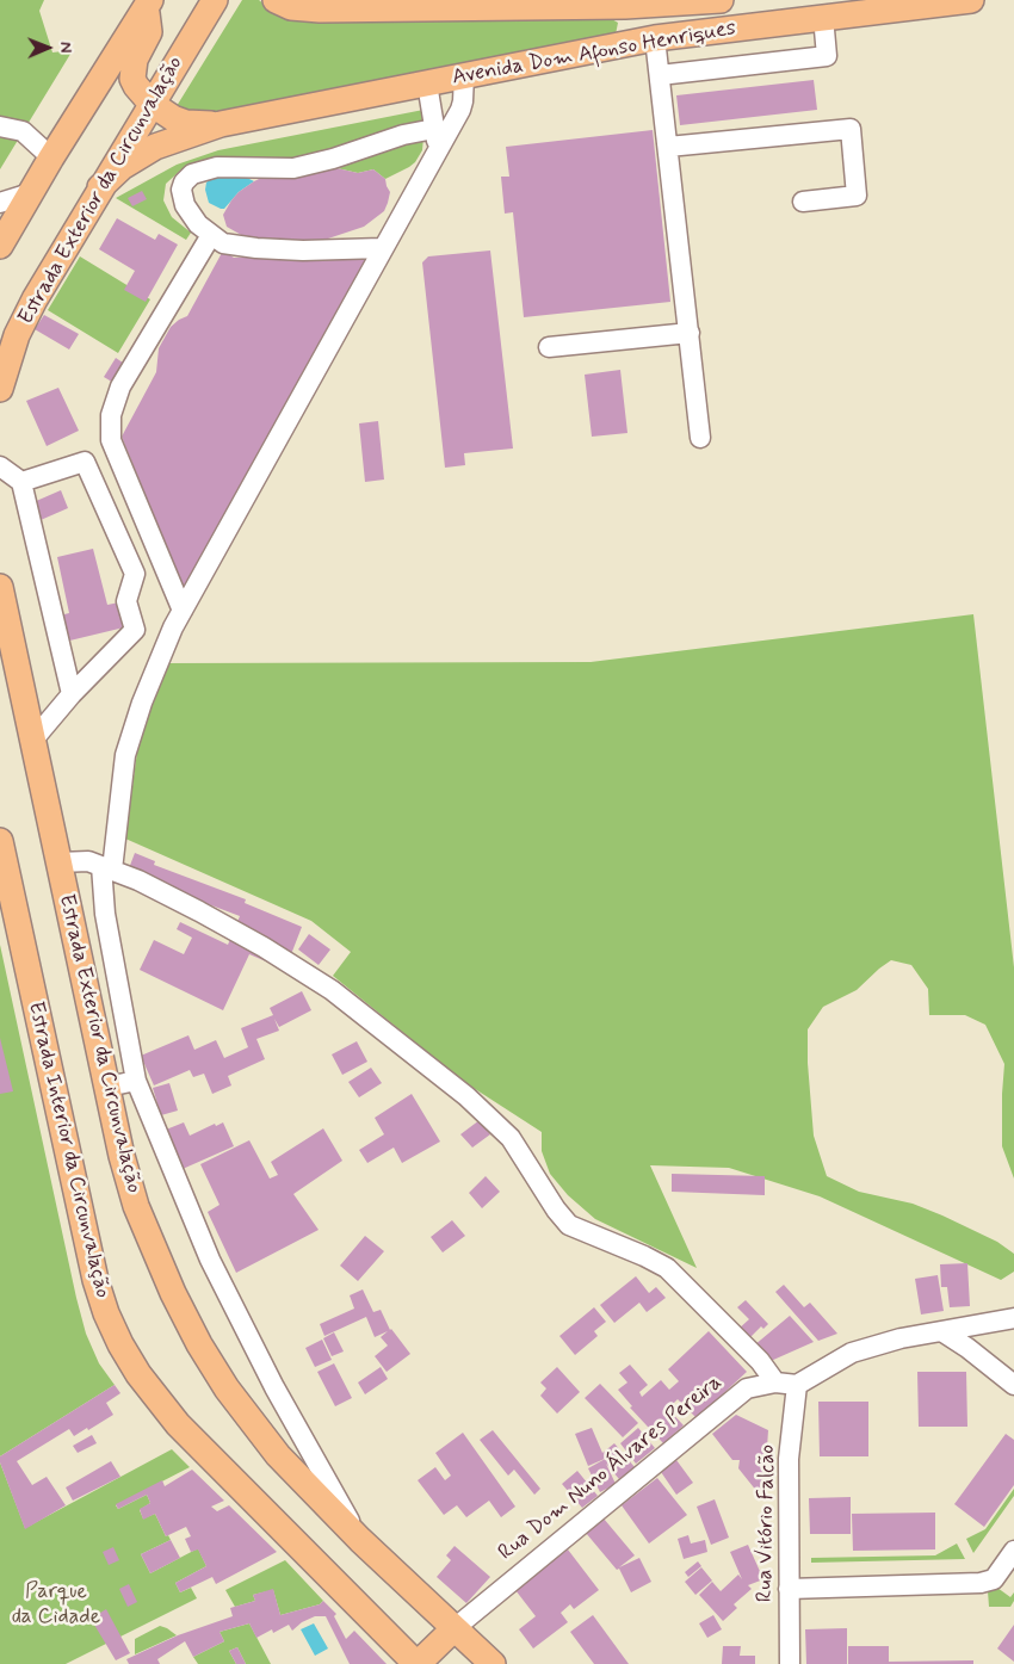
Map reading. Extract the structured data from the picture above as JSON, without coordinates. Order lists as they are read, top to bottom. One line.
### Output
{"streets":{"main road":["Avenida Dom Afonso Henriques","Estrada Exterior da Circunvalação","Estrada Interior da Circunvalação"],"street":["Rua Dom Nuno Álvares Pereira","Rua Vitório Falcão"]},"crossings":[["Estrada Exterior da Circunvalação","Rua Dom Nuno Álvares Pereira"],["Rua Dom Nuno Álvares Pereira","Rua Vitório Falcão"]],"parks":["Parque da Cidade"],"north":"right"}
